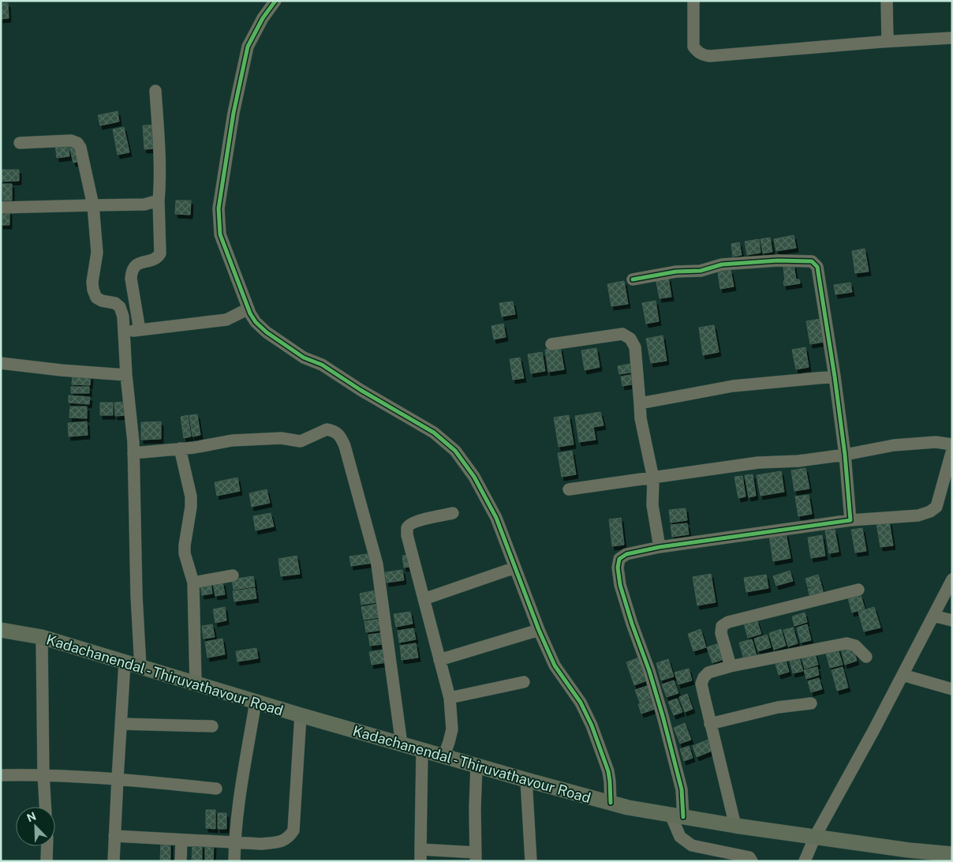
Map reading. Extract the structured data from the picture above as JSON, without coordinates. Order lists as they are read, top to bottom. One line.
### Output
{"streets":{"main road":["Kadachanendal - Thiruvathavour Road"]},"north":"top left"}
